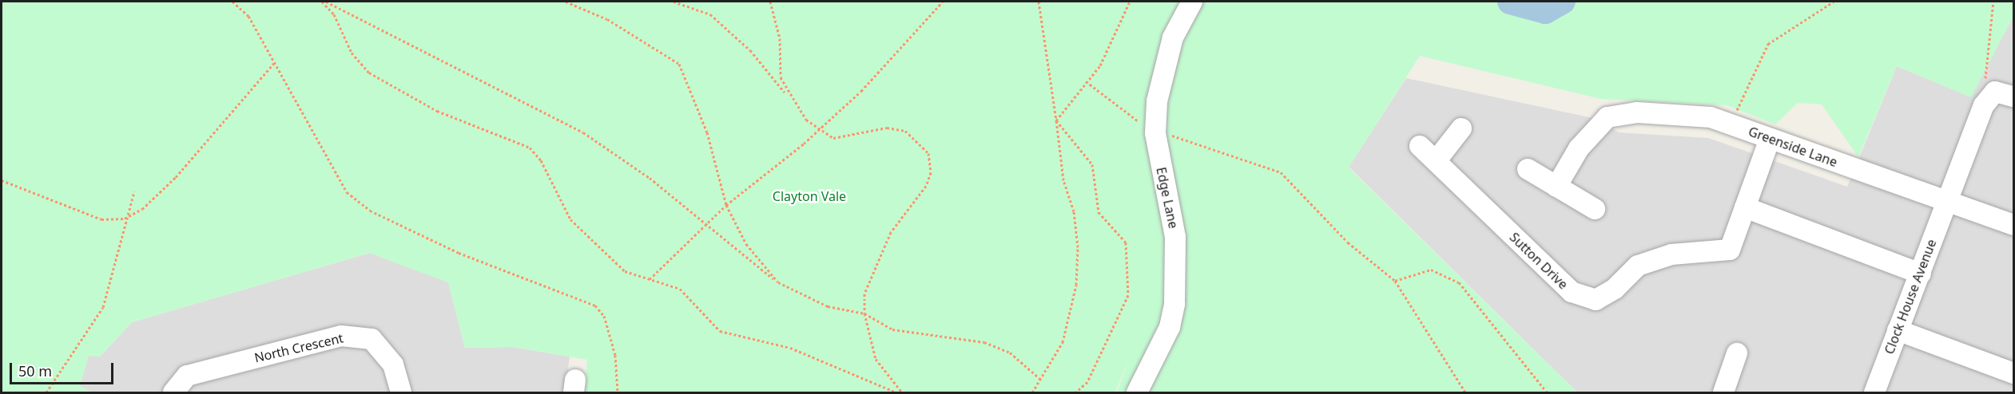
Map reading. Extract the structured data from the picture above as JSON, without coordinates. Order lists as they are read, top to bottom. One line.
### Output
{"streets":{"street":["Greenside Lane","Edge Lane","Sutton Drive","Clock House Avenue","North Crescent"]},"crossings":[["Greenside Lane","Sutton Drive"],["Greenside Lane","Clock House Avenue"]],"parks":["Clayton Vale"],"scale_bar":"50 m"}
